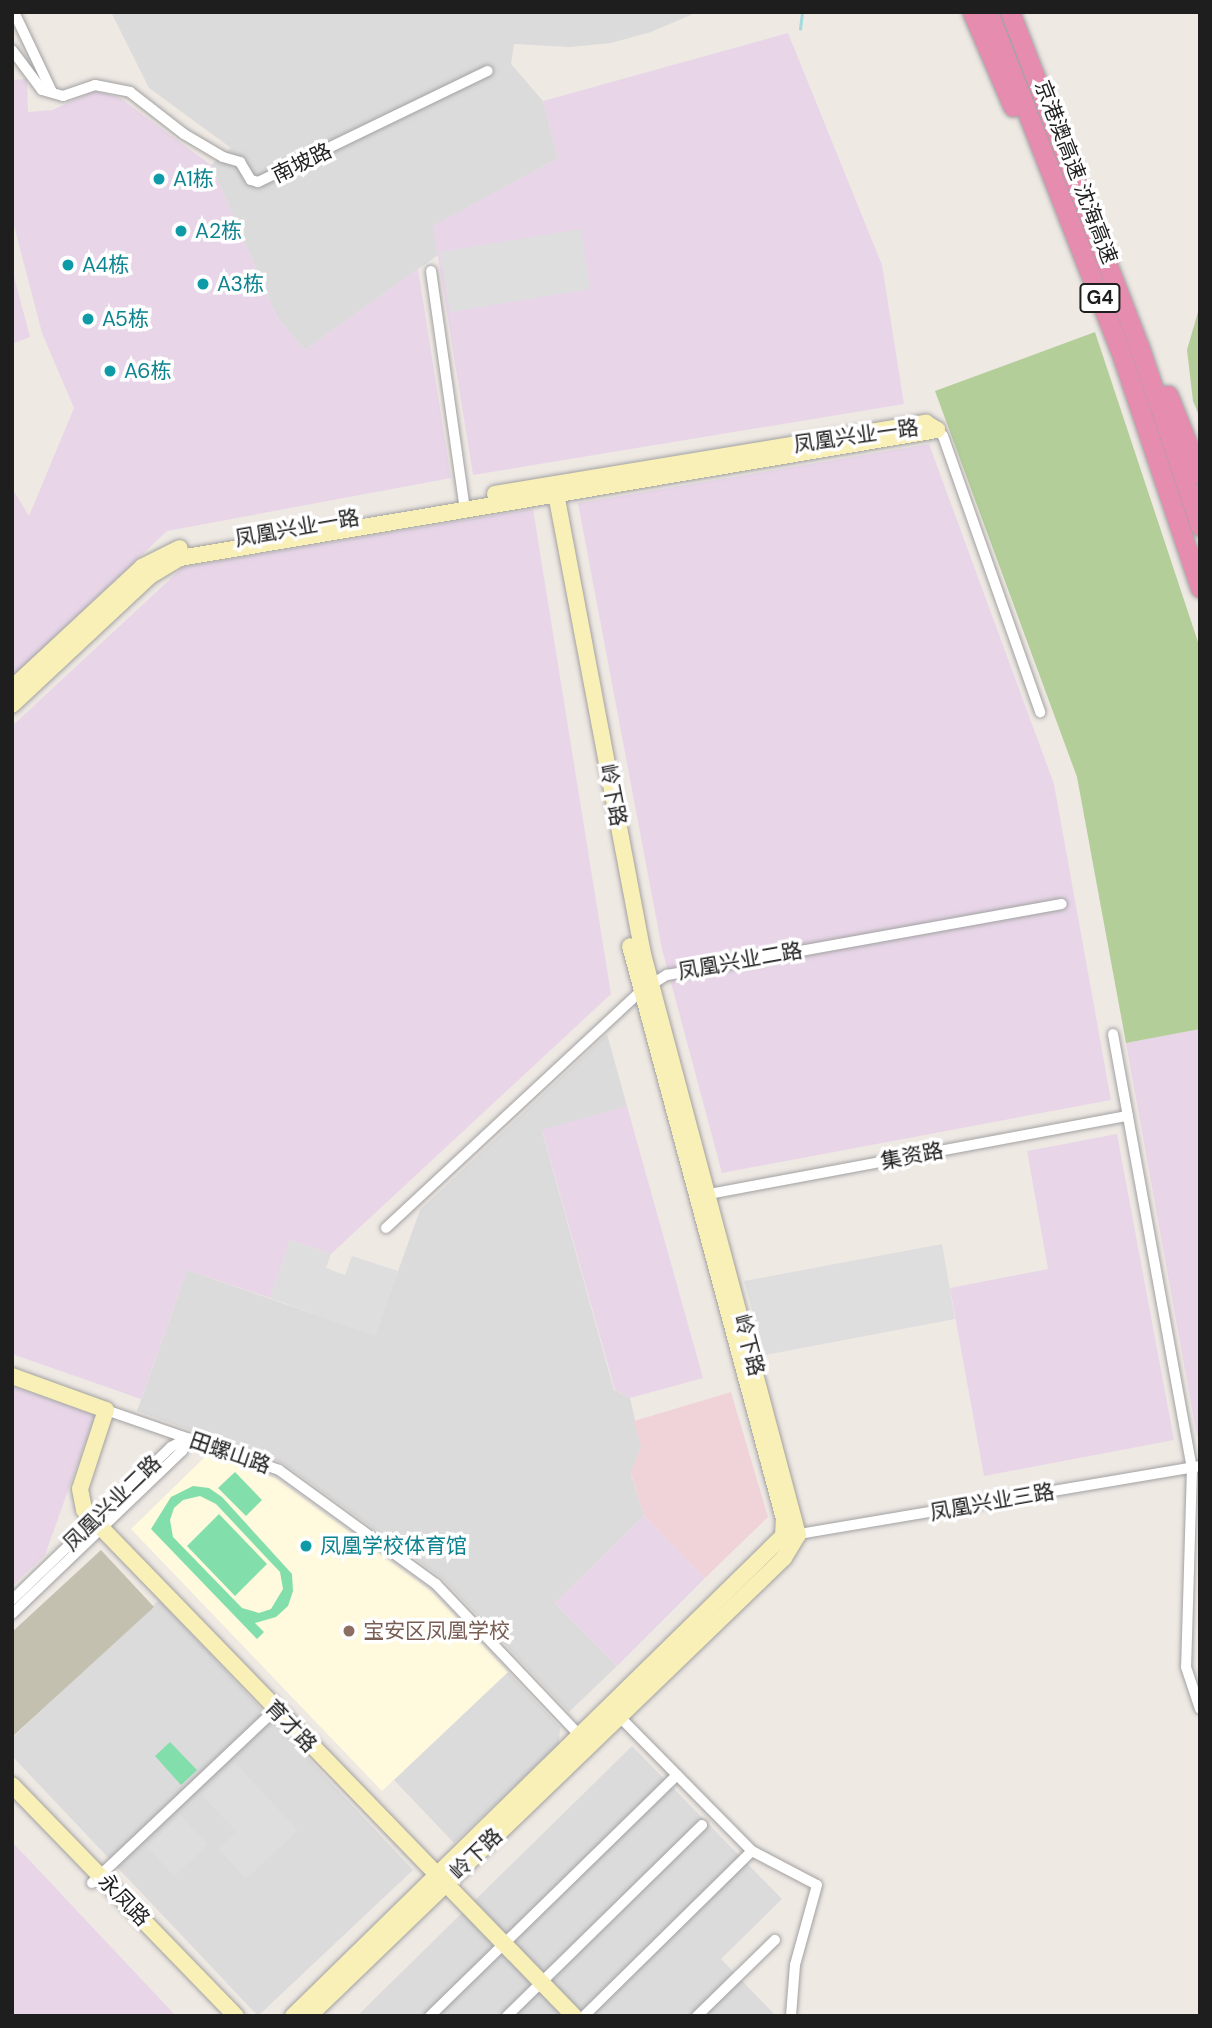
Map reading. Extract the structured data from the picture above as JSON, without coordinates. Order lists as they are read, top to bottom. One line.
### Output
{"streets":{"highway":["京港澳高速 沈海高速","G4"],"street":["南坡路","凤凰兴业一路","岭下路","凤凰兴业二路","集资路","田螺山路","凤凰兴业三路","育才路","永凤路"]},"crossings":[["凤凰兴业一路","岭下路"],["岭下路","凤凰兴业二路"],["岭下路","集资路"],["岭下路","田螺山路"],["岭下路","凤凰兴业三路"],["岭下路","育才路"],["凤凰兴业二路","田螺山路"],["凤凰兴业二路","育才路"],["田螺山路","育才路"]],"places":["A1栋","A2栋","A4栋","A3栋","A5栋","A6栋","凤凰学校体育馆","宝安区凤凰学校"]}
